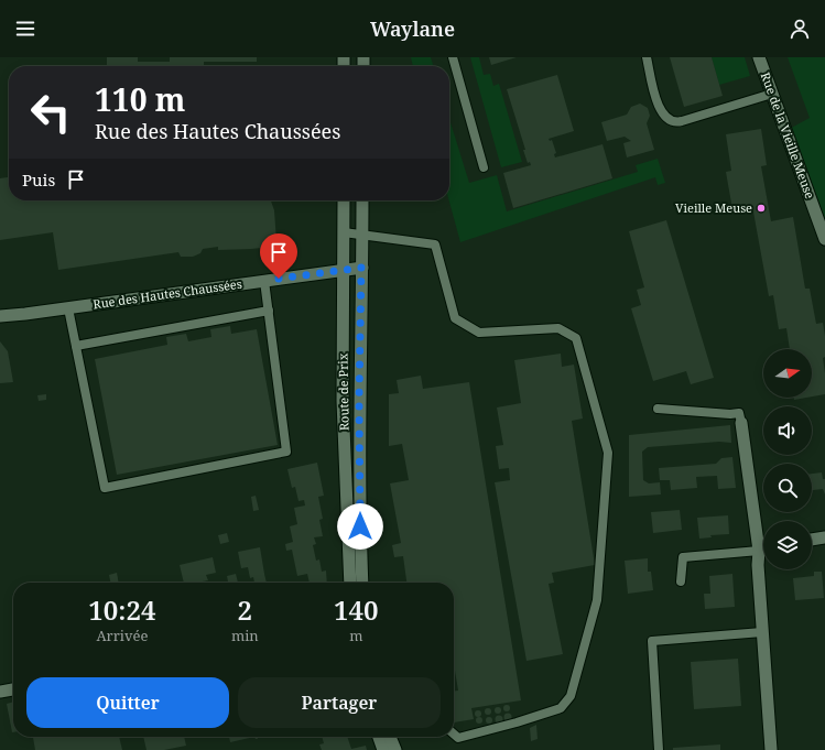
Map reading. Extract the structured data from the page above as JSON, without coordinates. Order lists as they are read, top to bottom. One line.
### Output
{"streets":{"street":["Rue de la Vieille Meuse","Rue des Hautes Chaussées","Route de Prix"]},"crossings":[["Rue des Hautes Chaussées","Route de Prix"]],"places":["Vieille Meuse"],"north":"right","page":{"header":"Waylane","turn":["110 m","Rue des Hautes Chaussées"],"then":"Puis","eta":["10:24","Arrivée","2","min","140","m"],"buttons":["Quitter","Partager"]}}
